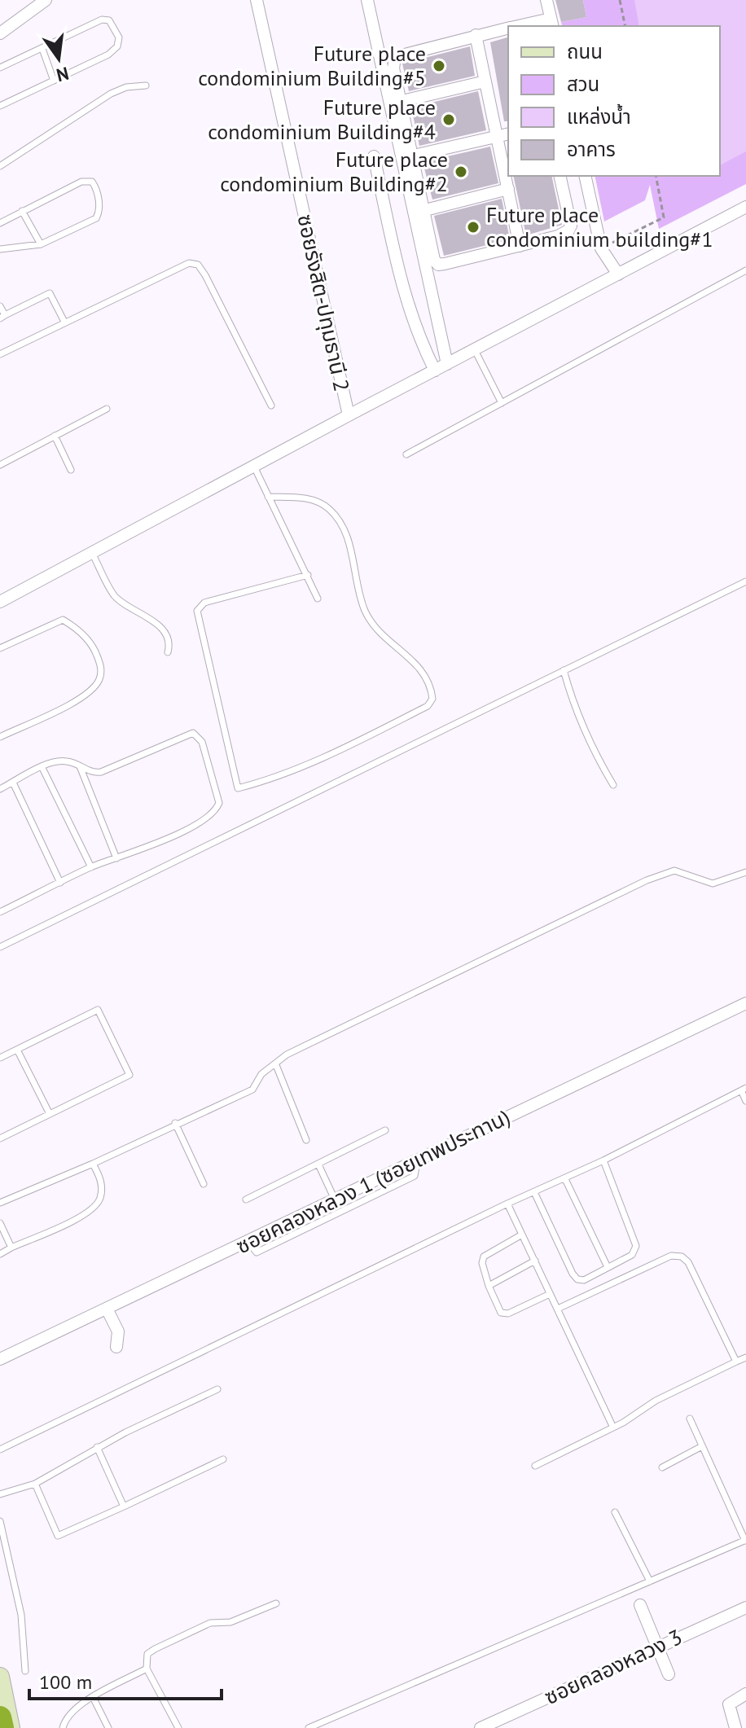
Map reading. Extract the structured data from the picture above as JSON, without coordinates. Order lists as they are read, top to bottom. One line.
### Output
{"streets":{"street":["ซอยรังสิต-ปทุมธานี 2","ซอยคลองหลวง 1 (ซอยเทพประทาน)","ซอยคลองหลวง 3"]},"places":["Future place condominium Building#5","Future place condominium Building#4","Future place condominium Building#2","Future place condominium building#1"],"legend":["ถนน","สวน","แหล่งน้ำ","อาคาร"],"scale_bar":"100 m","north":"bottom"}
